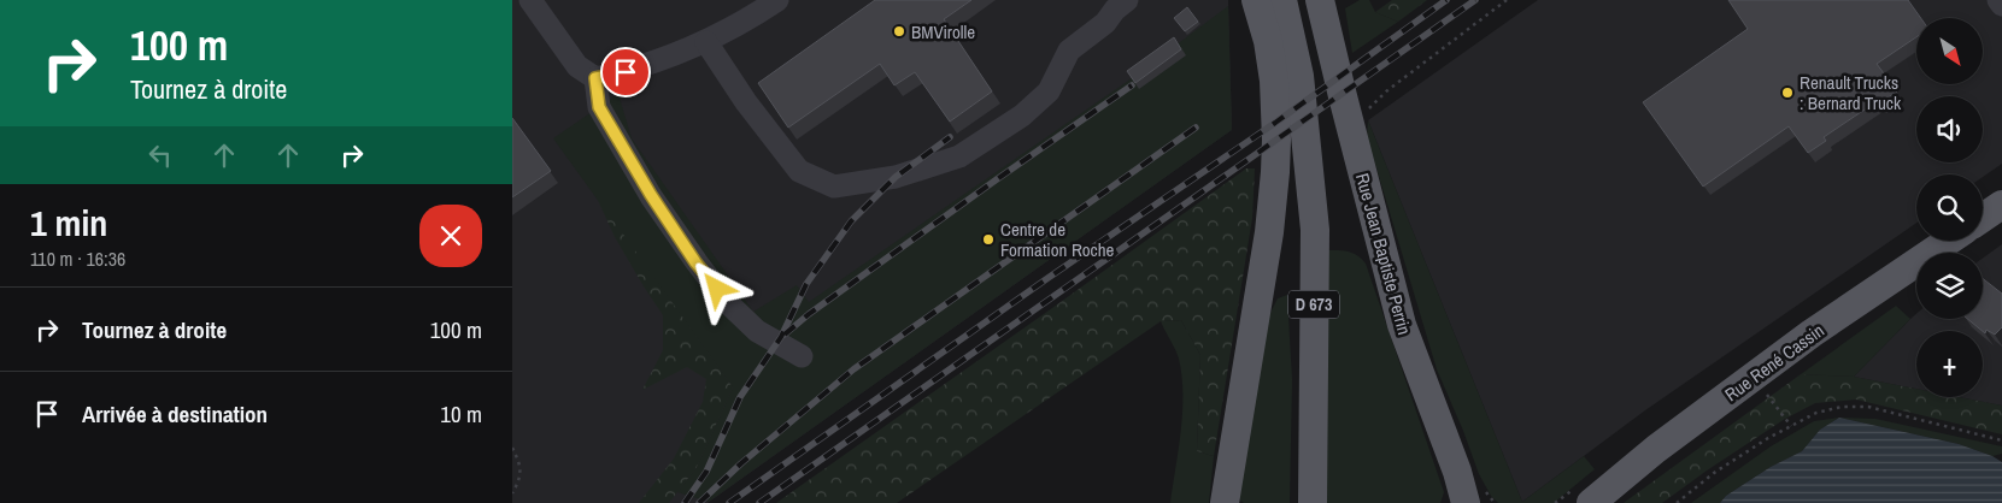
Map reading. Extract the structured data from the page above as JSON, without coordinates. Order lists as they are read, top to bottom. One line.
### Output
{"streets":{"main road":["Rue Jean Baptiste Perrin","D 673","Rue René Cassin"]},"places":["BMVirolle","Renault Trucks : Bernard Truck","Centre de Formation Roche"],"north":"bottom right","page":{"turn":["100 m","Tournez à droite"],"map_buttons":"+","heading":["1 min","110 m · 16:36"],"list":[{"name":"Tournez à droite","value":"100 m"},{"name":"Arrivée à destination","value":"10 m"}]}}
